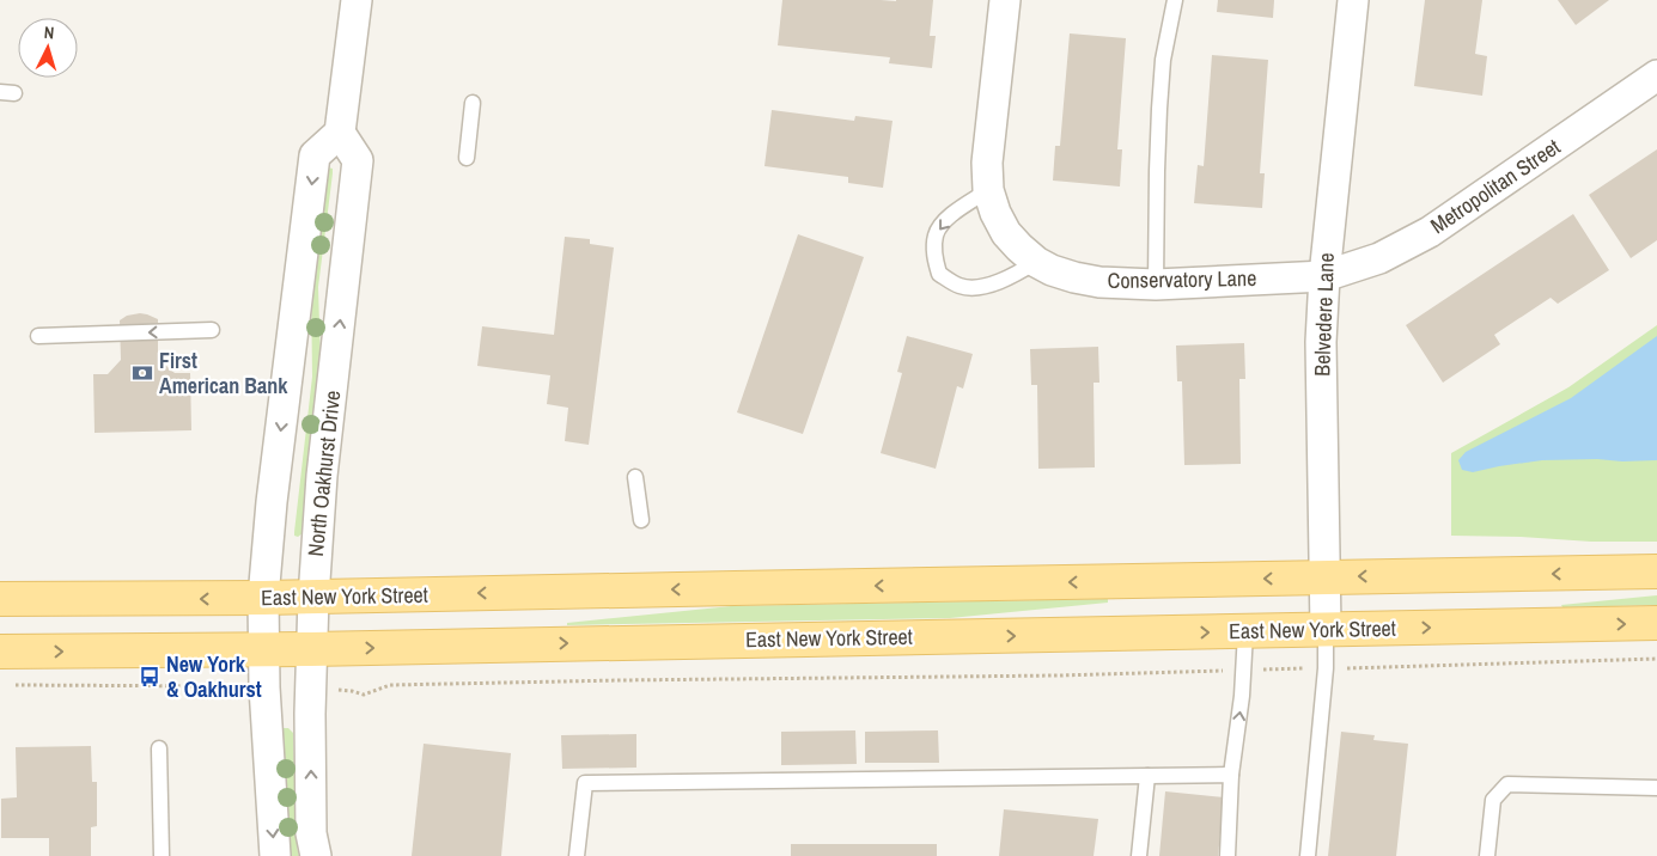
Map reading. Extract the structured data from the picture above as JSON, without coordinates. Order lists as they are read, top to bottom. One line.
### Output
{"streets":{"main road":["East New York Street"],"street":["Metropolitan Street","Conservatory Lane","Belvedere Lane","North Oakhurst Drive"]},"crossings":[["Metropolitan Street","Conservatory Lane"],["Metropolitan Street","Belvedere Lane"],["Conservatory Lane","Belvedere Lane"],["Belvedere Lane","East New York Street"],["North Oakhurst Drive","East New York Street"]],"places":{"bank":["First American Bank"],"bus stop":["New York & Oakhurst"]},"north":"top"}
